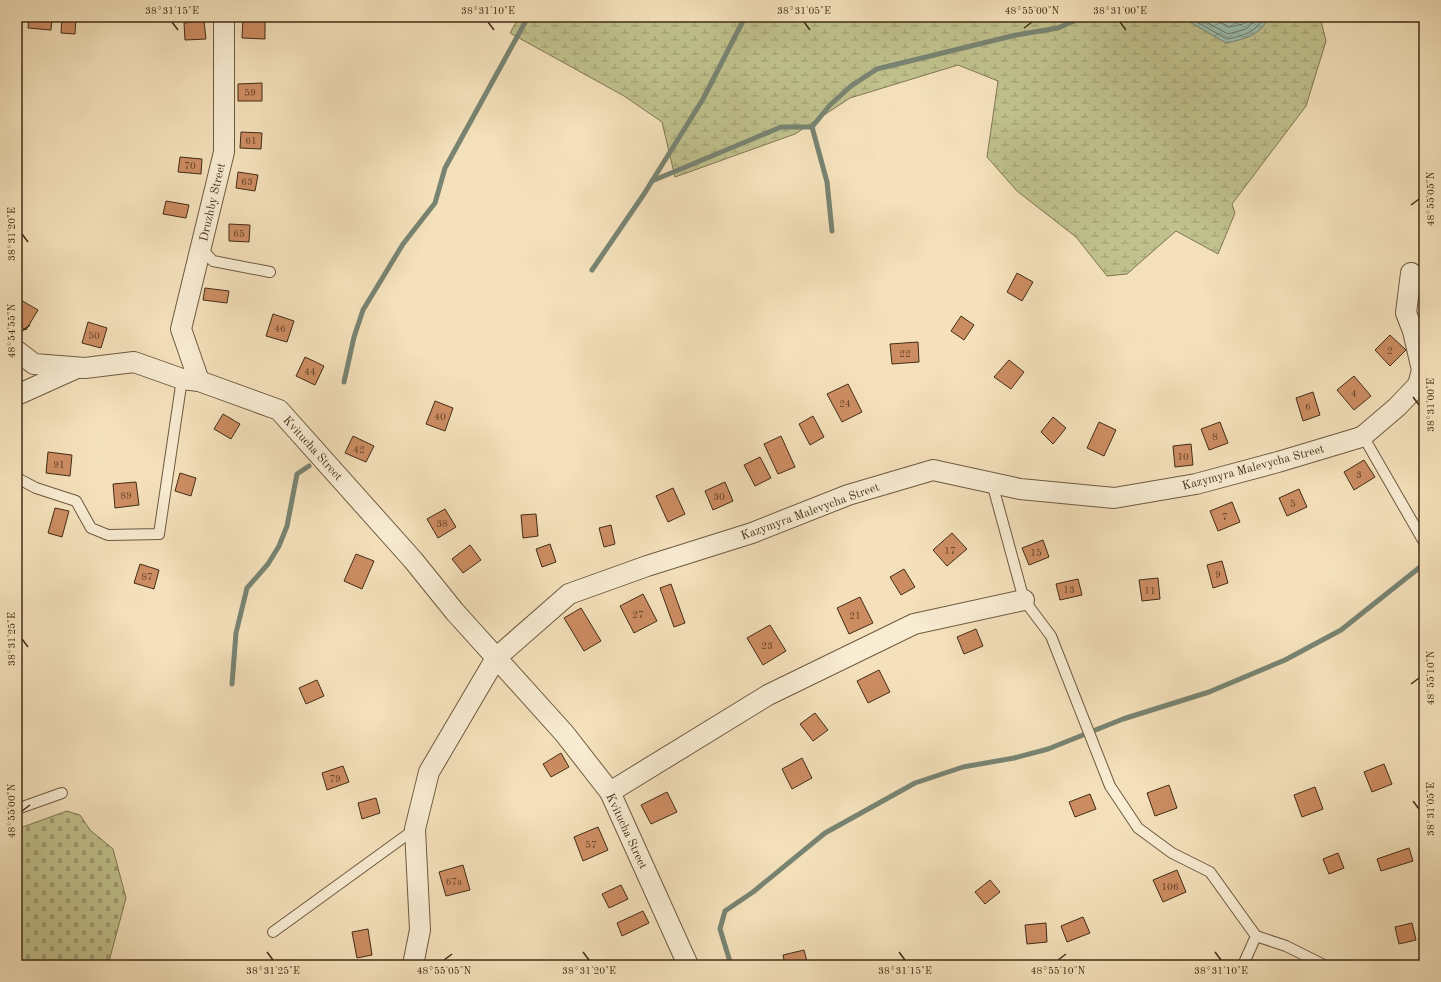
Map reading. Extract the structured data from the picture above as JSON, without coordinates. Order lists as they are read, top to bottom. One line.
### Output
{"streets":{"street":["Druzhby Street","Kvitucha Street","Kazymyra Malevycha Street"]},"crossings":[["Druzhby Street","Kvitucha Street"],["Kvitucha Street","Kazymyra Malevycha Street"]],"house_numbers":["59","61","70","63","65","46","50","2","22","44","4","24","6","40","8","42","10","91","3","89","30","5","7","38","17","15","9","87","13","11","27","21","23","79","57","67а","106"],"coordinates":["38°31'15\"E","38°31'10\"E","38°31'05\"E","48°55'00\"N","38°31'00\"E","48°55'05\"N","38°31'20\"E","48°54'55\"N","38°31'25\"E","48°55'10\"N"]}
